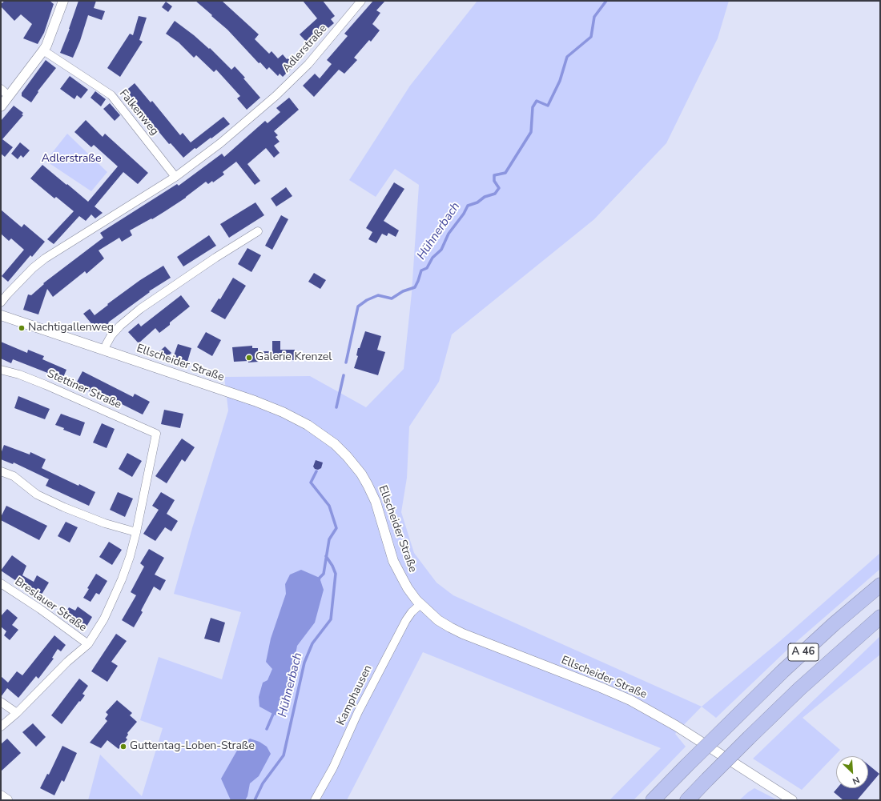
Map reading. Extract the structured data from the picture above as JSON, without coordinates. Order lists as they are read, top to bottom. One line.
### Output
{"streets":{"highway":["A 46"],"street":["Adlerstraße","Falkenweg","Ellscheider Straße","Stettiner Straße","Breslauer Straße","Kamphausen"]},"crossings":[["Adlerstraße","Falkenweg"],["Ellscheider Straße","Kamphausen"]],"water":["Hühnerbach"],"parks":["Adlerstraße"],"places":["Nachtigallenweg","Galerie Krenzel","Guttentag-Loben-Straße"],"north":"bottom right"}
